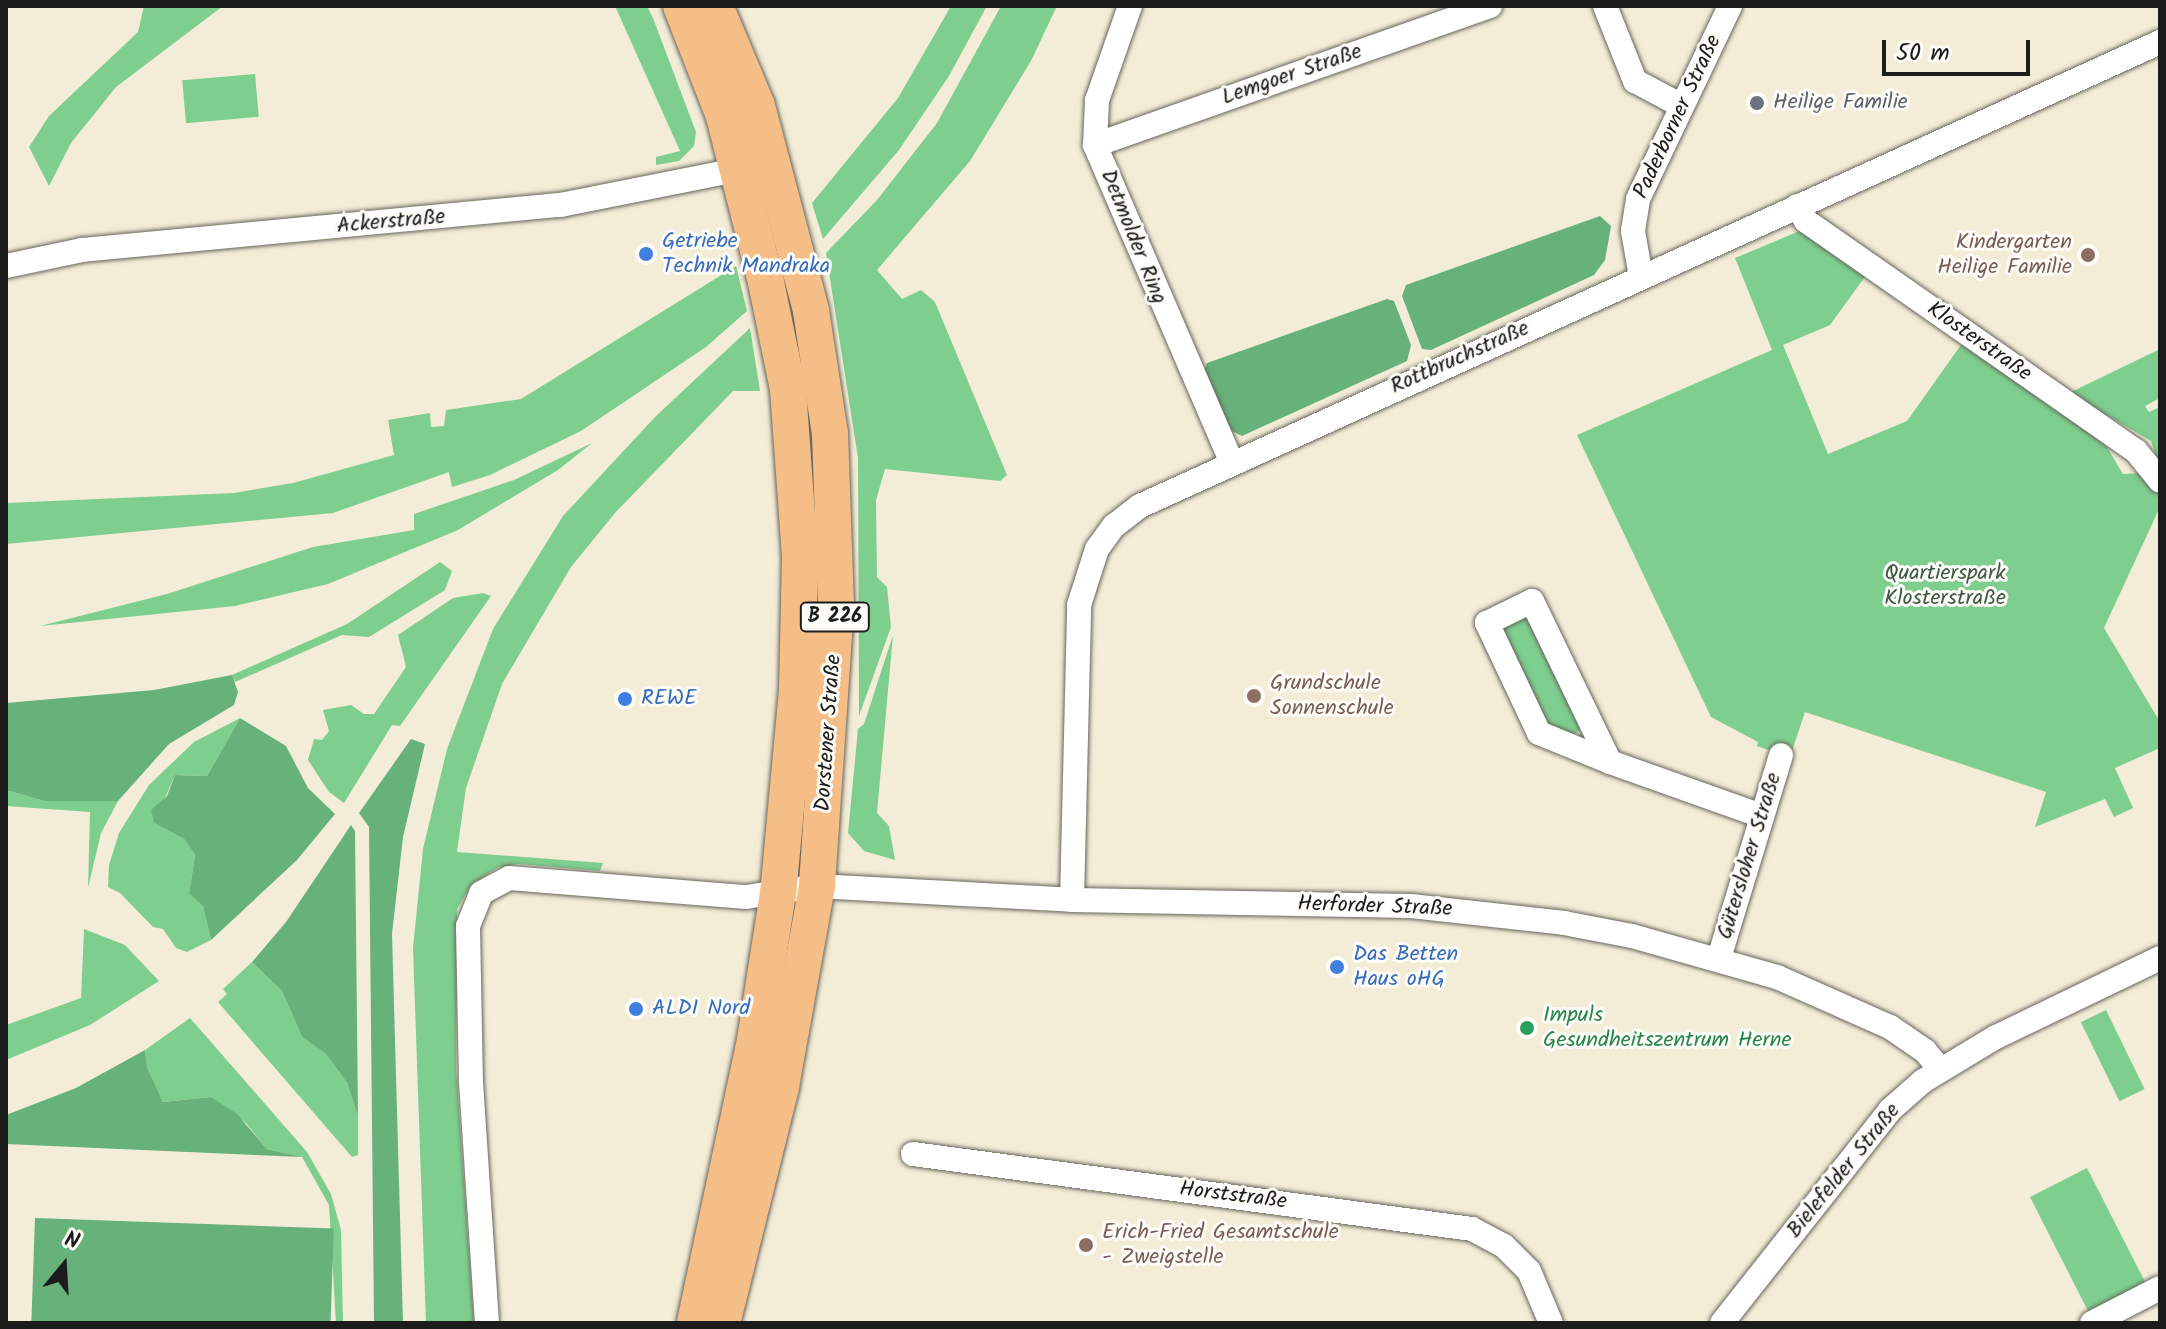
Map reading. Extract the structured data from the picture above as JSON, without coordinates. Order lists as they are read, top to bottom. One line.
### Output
{"streets":{"main road":["B 226","Dorstener Straße"],"street":["Lemgoer Straße","Paderborner Straße","Ackerstraße","Detmolder Ring","Klosterstraße","Rottbruchstraße","Gütersloher Straße","Herforder Straße","Bielefelder Straße","Horststraße"]},"crossings":[["Lemgoer Straße","Detmolder Ring"],["Paderborner Straße","Rottbruchstraße"],["Ackerstraße","Dorstener Straße"],["Detmolder Ring","Rottbruchstraße"],["Klosterstraße","Rottbruchstraße"],["Rottbruchstraße","Herforder Straße"],["Dorstener Straße","Herforder Straße"],["Gütersloher Straße","Herforder Straße"],["Herforder Straße","Bielefelder Straße"]],"parks":["Quartierspark Klosterstraße"],"places":["Heilige Familie","Getriebe Technik Mandraka","Kindergarten Heilige Familie","Grundschule Sonnenschule","REWE","Das Betten Haus oHG","ALDI Nord","Impuls Gesundheitszentrum Herne","Erich-Fried Gesamtschule - Zweigstelle"],"scale_bar":"50 m","north":"top"}
